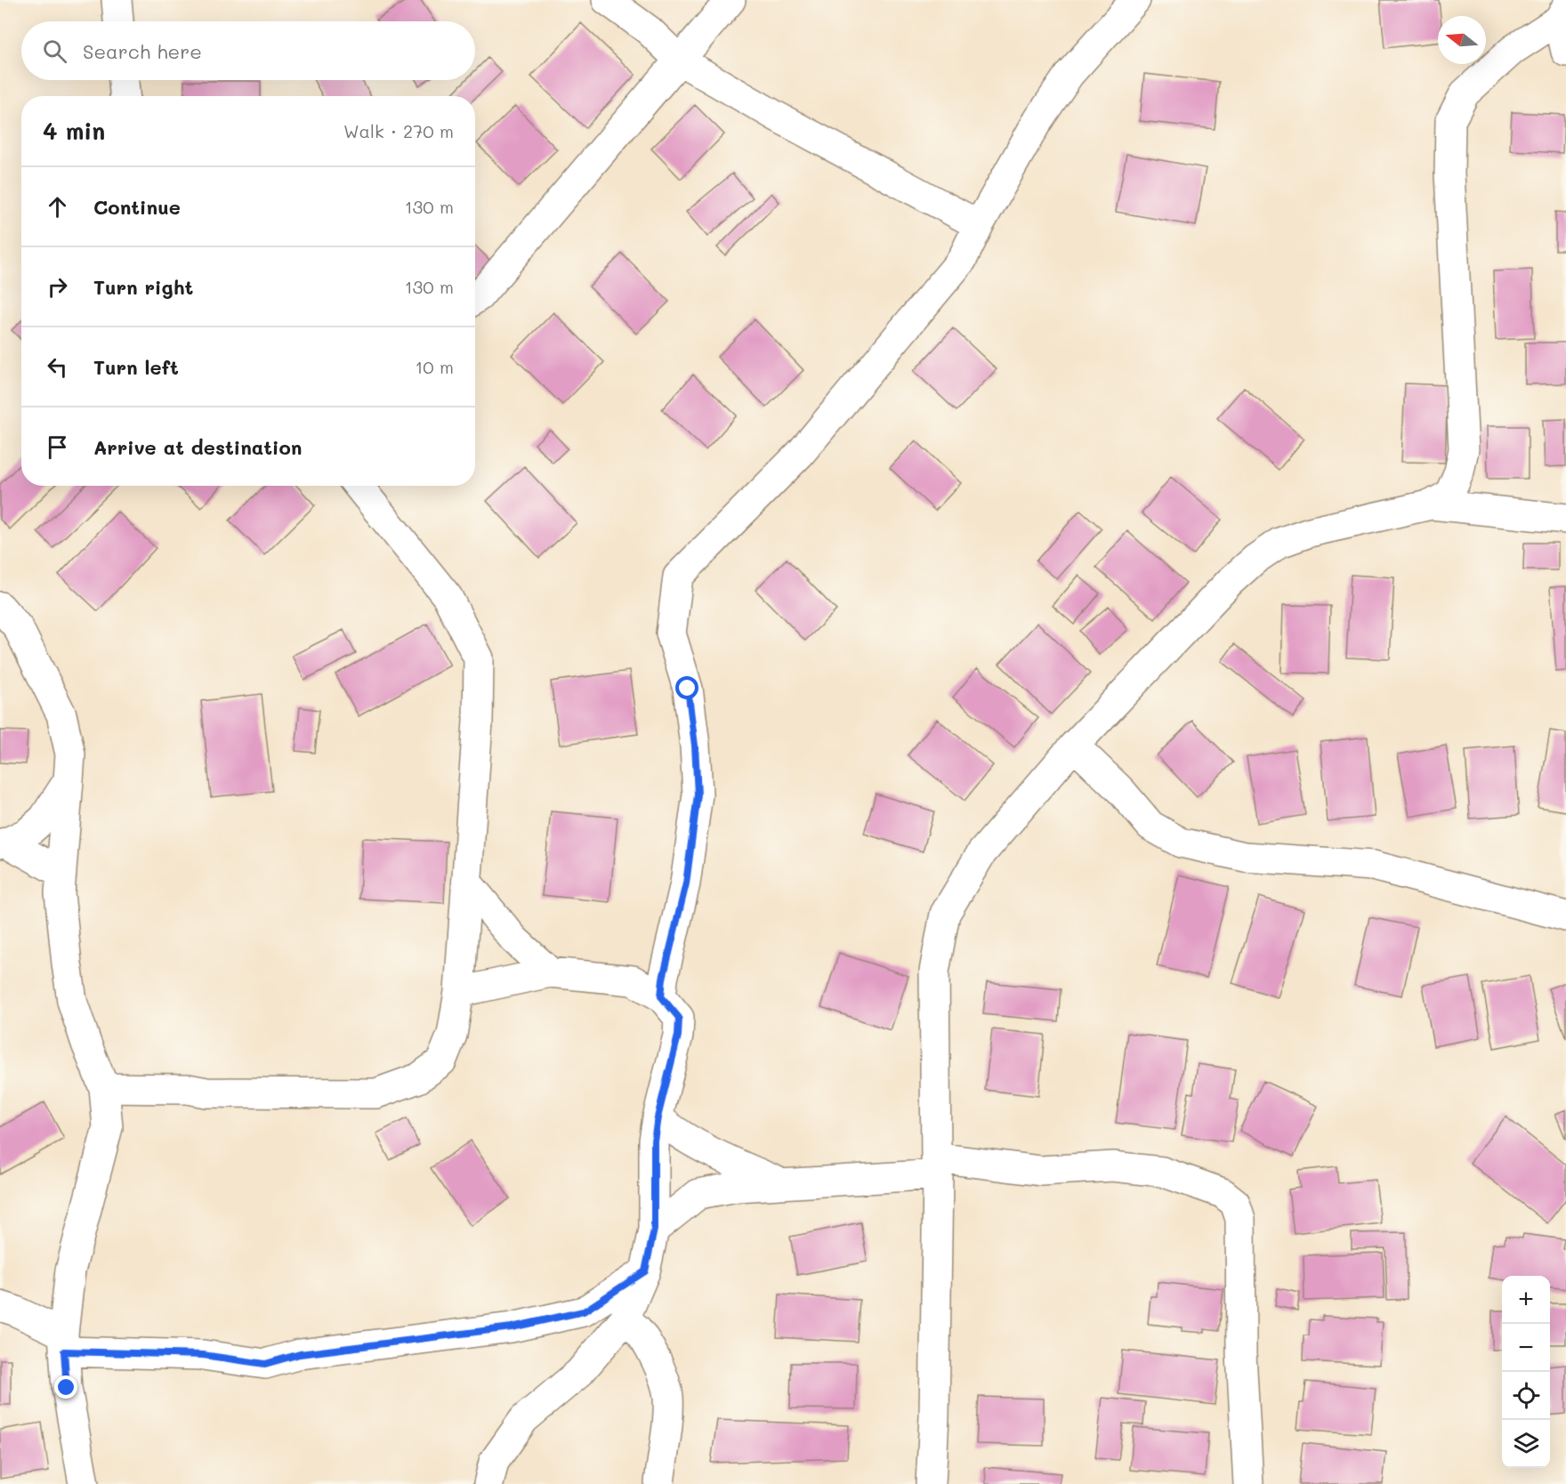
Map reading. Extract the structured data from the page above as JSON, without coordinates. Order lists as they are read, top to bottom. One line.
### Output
{"north":"left","page":{"search":"Search here","heading":["4 min","Walk · 270 m"],"list":[["Continue","130 m"],["Turn right","130 m"],["Turn left","10 m"],"Arrive at destination"],"map_buttons":["+","−"]}}
